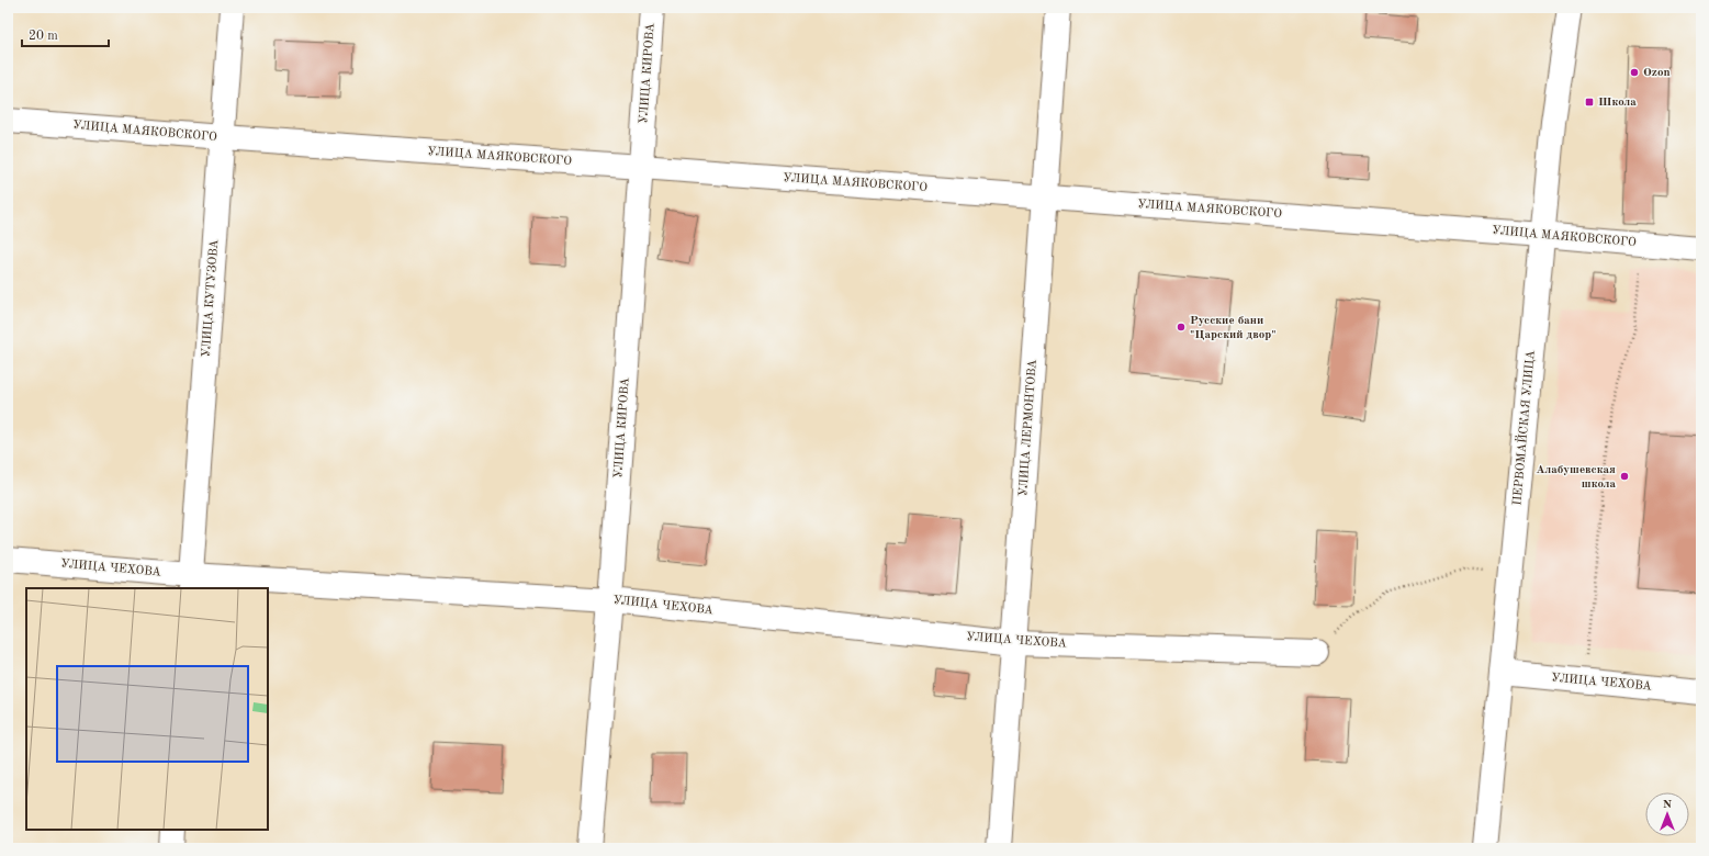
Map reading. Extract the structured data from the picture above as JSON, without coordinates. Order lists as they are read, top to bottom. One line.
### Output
{"streets":{"street":["УЛИЦА КИРОВА","УЛИЦА МАЯКОВСКОГО","УЛИЦА КУТУЗОВА","УЛИЦА ЛЕРМОНТОВА","ПЕРВОМАЙСКАЯ УЛИЦА","УЛИЦА ЧЕХОВА"]},"crossings":[["УЛИЦА КИРОВА","УЛИЦА МАЯКОВСКОГО"],["УЛИЦА КИРОВА","УЛИЦА ЧЕХОВА"],["УЛИЦА МАЯКОВСКОГО","УЛИЦА КУТУЗОВА"],["УЛИЦА МАЯКОВСКОГО","УЛИЦА ЛЕРМОНТОВА"],["УЛИЦА МАЯКОВСКОГО","ПЕРВОМАЙСКАЯ УЛИЦА"],["УЛИЦА КУТУЗОВА","УЛИЦА ЧЕХОВА"],["УЛИЦА ЛЕРМОНТОВА","УЛИЦА ЧЕХОВА"],["ПЕРВОМАЙСКАЯ УЛИЦА","УЛИЦА ЧЕХОВА"]],"places":{"other":["Ozon","Русские бани \"Царский двор\"","Алабушевская школа"],"transit":["Школа"]},"scale_bar":"20 m","north":"top"}
